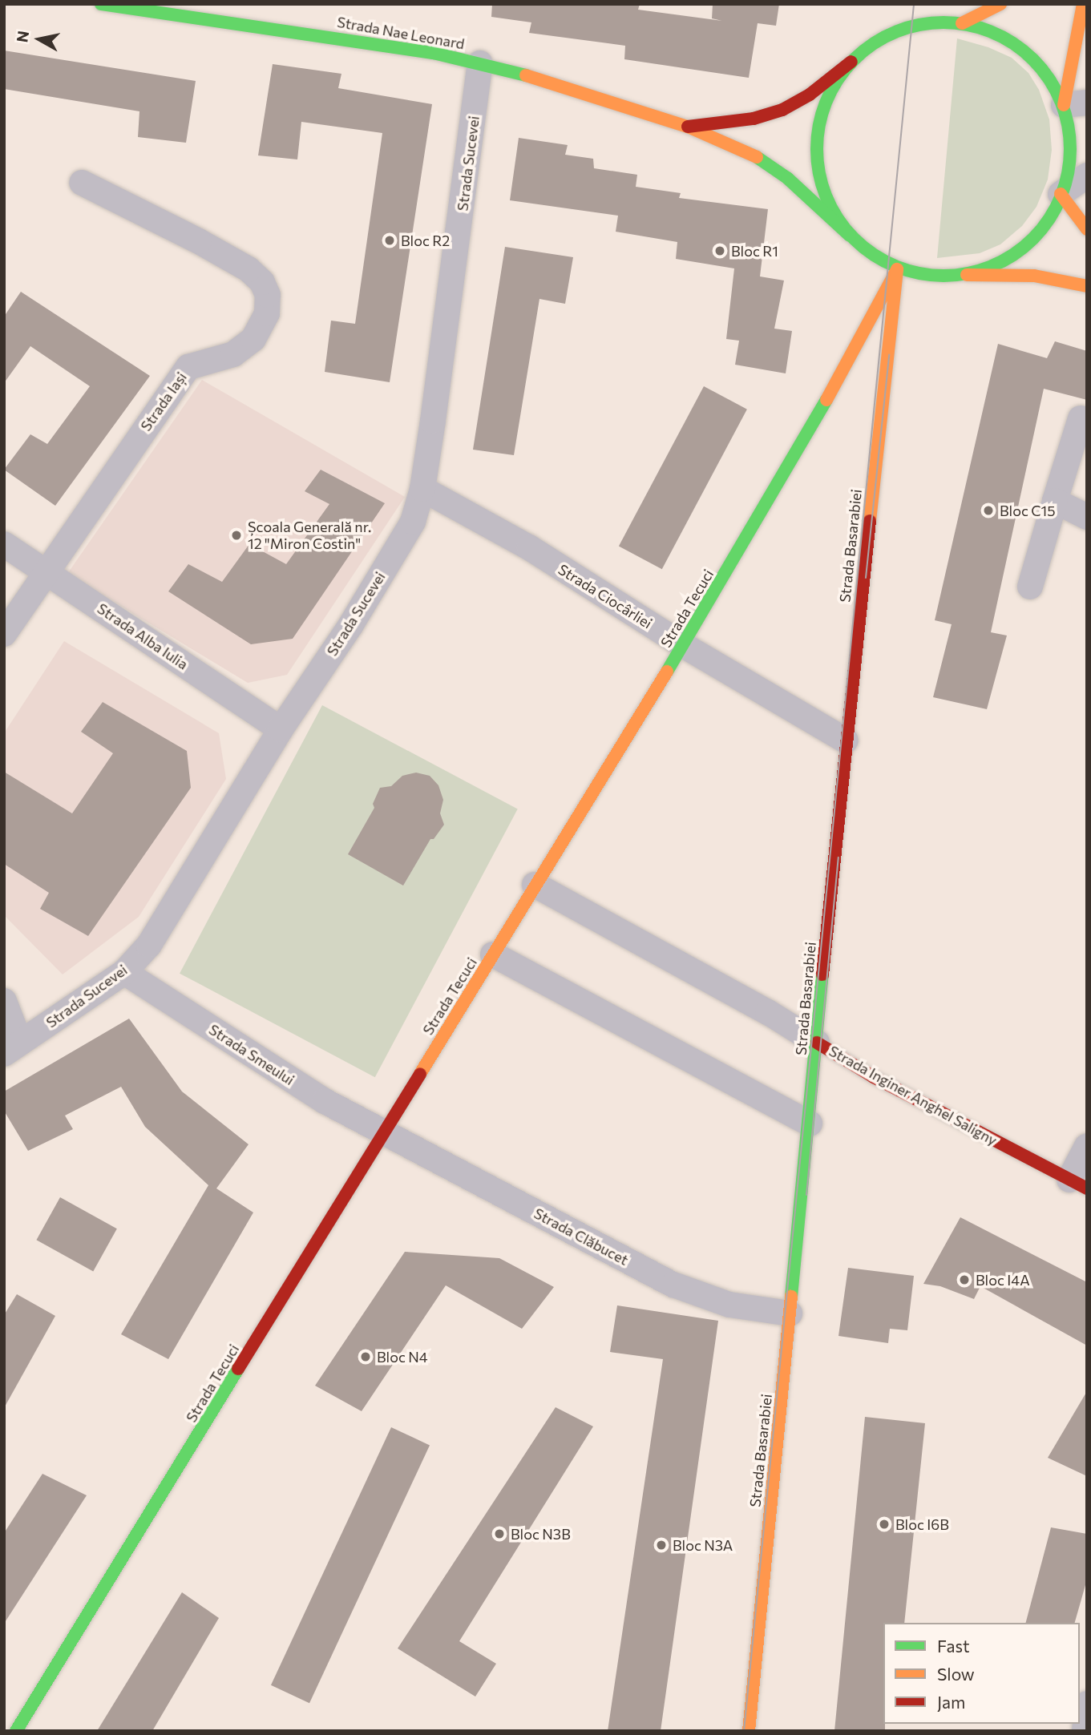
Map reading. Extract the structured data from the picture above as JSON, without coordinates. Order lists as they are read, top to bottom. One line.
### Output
{"streets":{"main road":["Strada Nae Leonard","Strada Basarabiei","Strada Tecuci","Strada Inginer Anghel Saligny"],"street":["Strada Sucevei","Strada Iași","Strada Ciocârliei","Strada Alba Iulia","Strada Smeului","Strada Clăbucet"]},"crossings":[["Strada Nae Leonard","Strada Sucevei"],["Strada Nae Leonard","Strada Basarabiei"],["Strada Nae Leonard","Strada Tecuci"],["Strada Sucevei","Strada Ciocârliei"],["Strada Sucevei","Strada Alba Iulia"],["Strada Sucevei","Strada Smeului"],["Strada Iași","Strada Alba Iulia"],["Strada Basarabiei","Strada Ciocârliei"],["Strada Basarabiei","Strada Tecuci"],["Strada Basarabiei","Strada Inginer Anghel Saligny"],["Strada Basarabiei","Strada Clăbucet"],["Strada Ciocârliei","Strada Tecuci"],["Strada Tecuci","Strada Smeului"],["Strada Tecuci","Strada Inginer Anghel Saligny"],["Strada Tecuci","Strada Clăbucet"],["Strada Smeului","Strada Clăbucet"]],"places":["Bloc R2","Bloc R1","Bloc C15","Școala Generală nr. 12 \"Miron Costin\"","Bloc I4A","Bloc N4","Bloc I6B","Bloc N3B","Bloc N3A"],"legend":["Fast","Slow","Jam"],"north":"left"}
